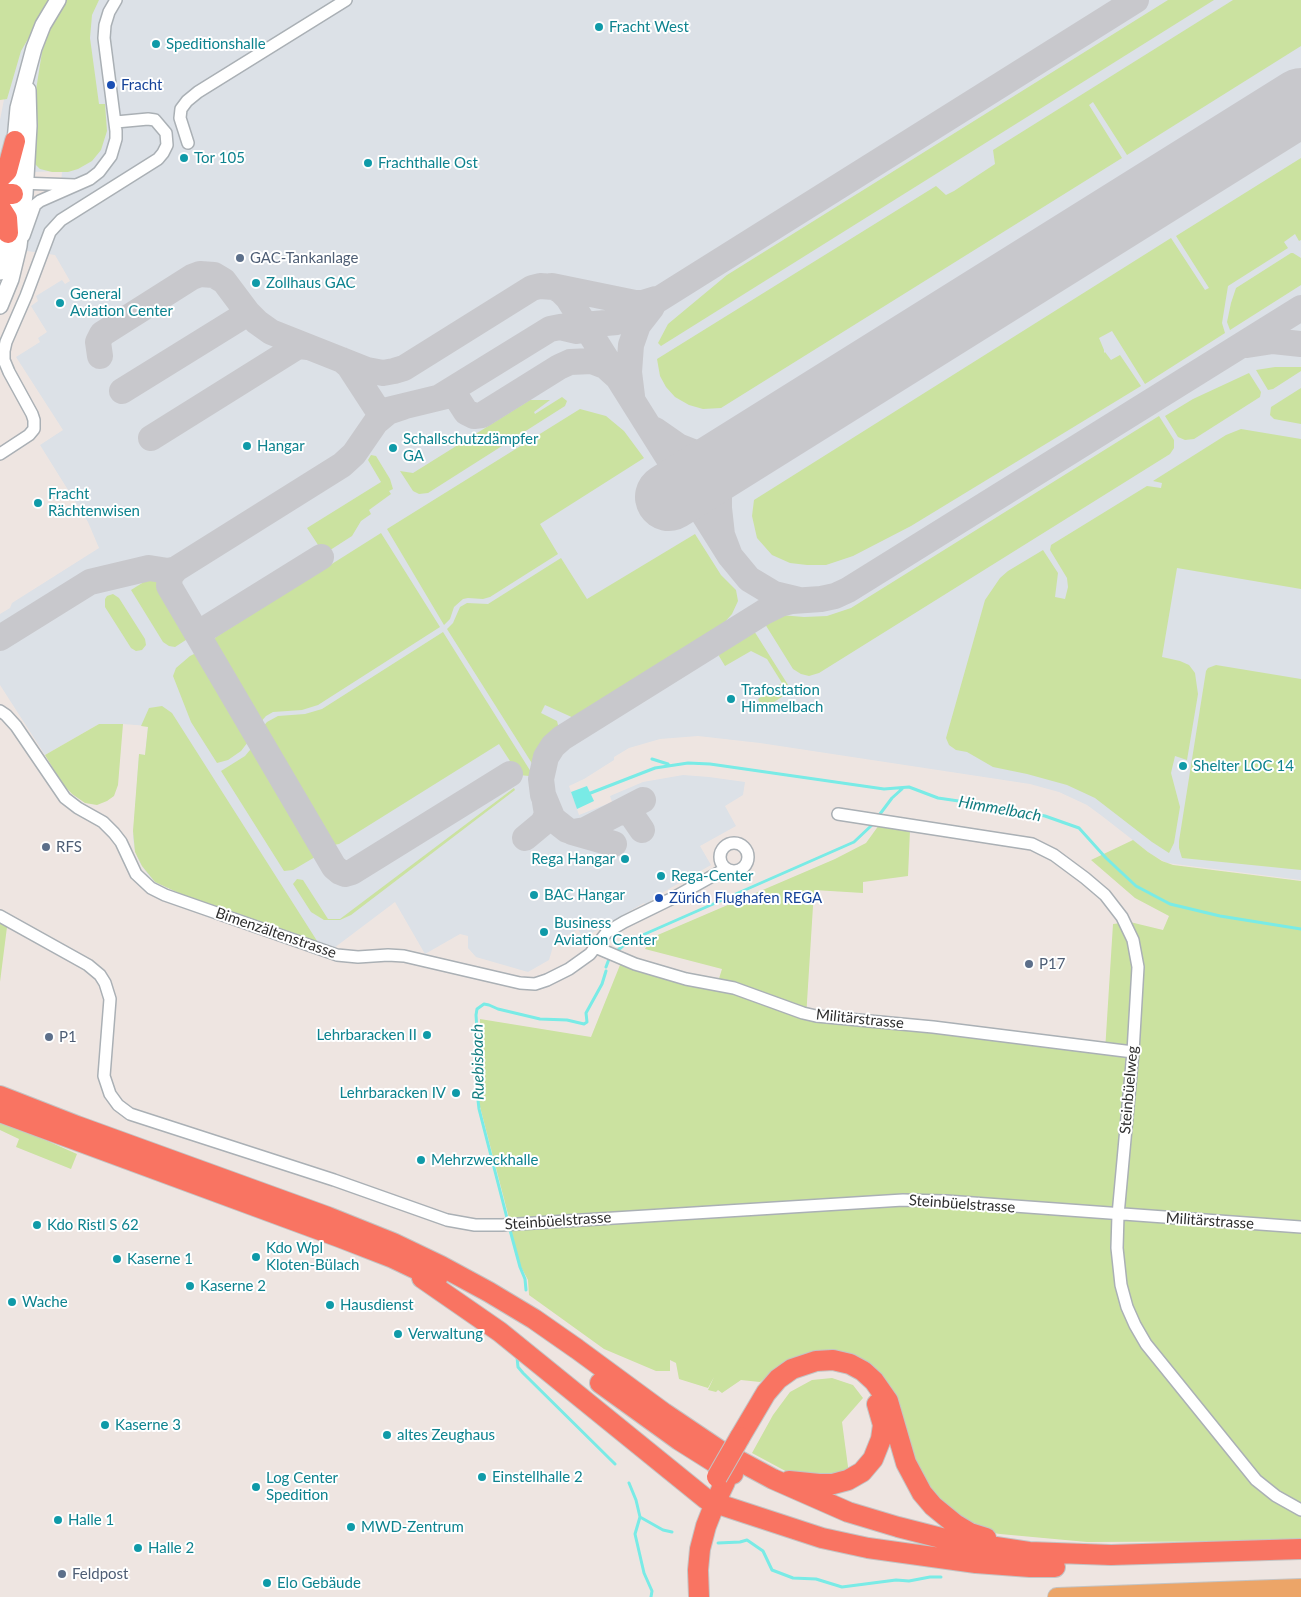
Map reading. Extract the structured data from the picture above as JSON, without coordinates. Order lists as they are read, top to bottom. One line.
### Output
{"streets":{"street":["Bimenzältenstrasse","Militärstrasse","Steinbüelweg","Steinbüelstrasse"]},"crossings":[["Bimenzältenstrasse","Militärstrasse"],["Militärstrasse","Steinbüelweg"],["Militärstrasse","Steinbüelstrasse"],["Steinbüelweg","Steinbüelstrasse"]],"water":["Himmelbach","Ruebisbach"],"places":["Fracht West","Speditionshalle","Fracht","Tor 105","Frachthalle Ost","GAC-Tankanlage","Zollhaus GAC","General Aviation Center","Hangar","Schallschutzdämpfer GA","Fracht Rächtenwisen","Trafostation Himmelbach","Shelter LOC 14","RFS","Rega Hangar","Rega-Center","BAC Hangar","Zürich Flughafen REGA","Business Aviation Center","P17","Lehrbaracken II","P1","Lehrbaracken IV","Mehrzweckhalle","Kdo Ristl S 62","Kdo Wpl Kloten-Bülach","Kaserne 1","Kaserne 2","Wache","Hausdienst","Verwaltung","Kaserne 3","altes Zeughaus","Einstellhalle 2","Log Center Spedition","Halle 1","MWD-Zentrum","Halle 2","Feldpost","Elo Gebäude"]}
